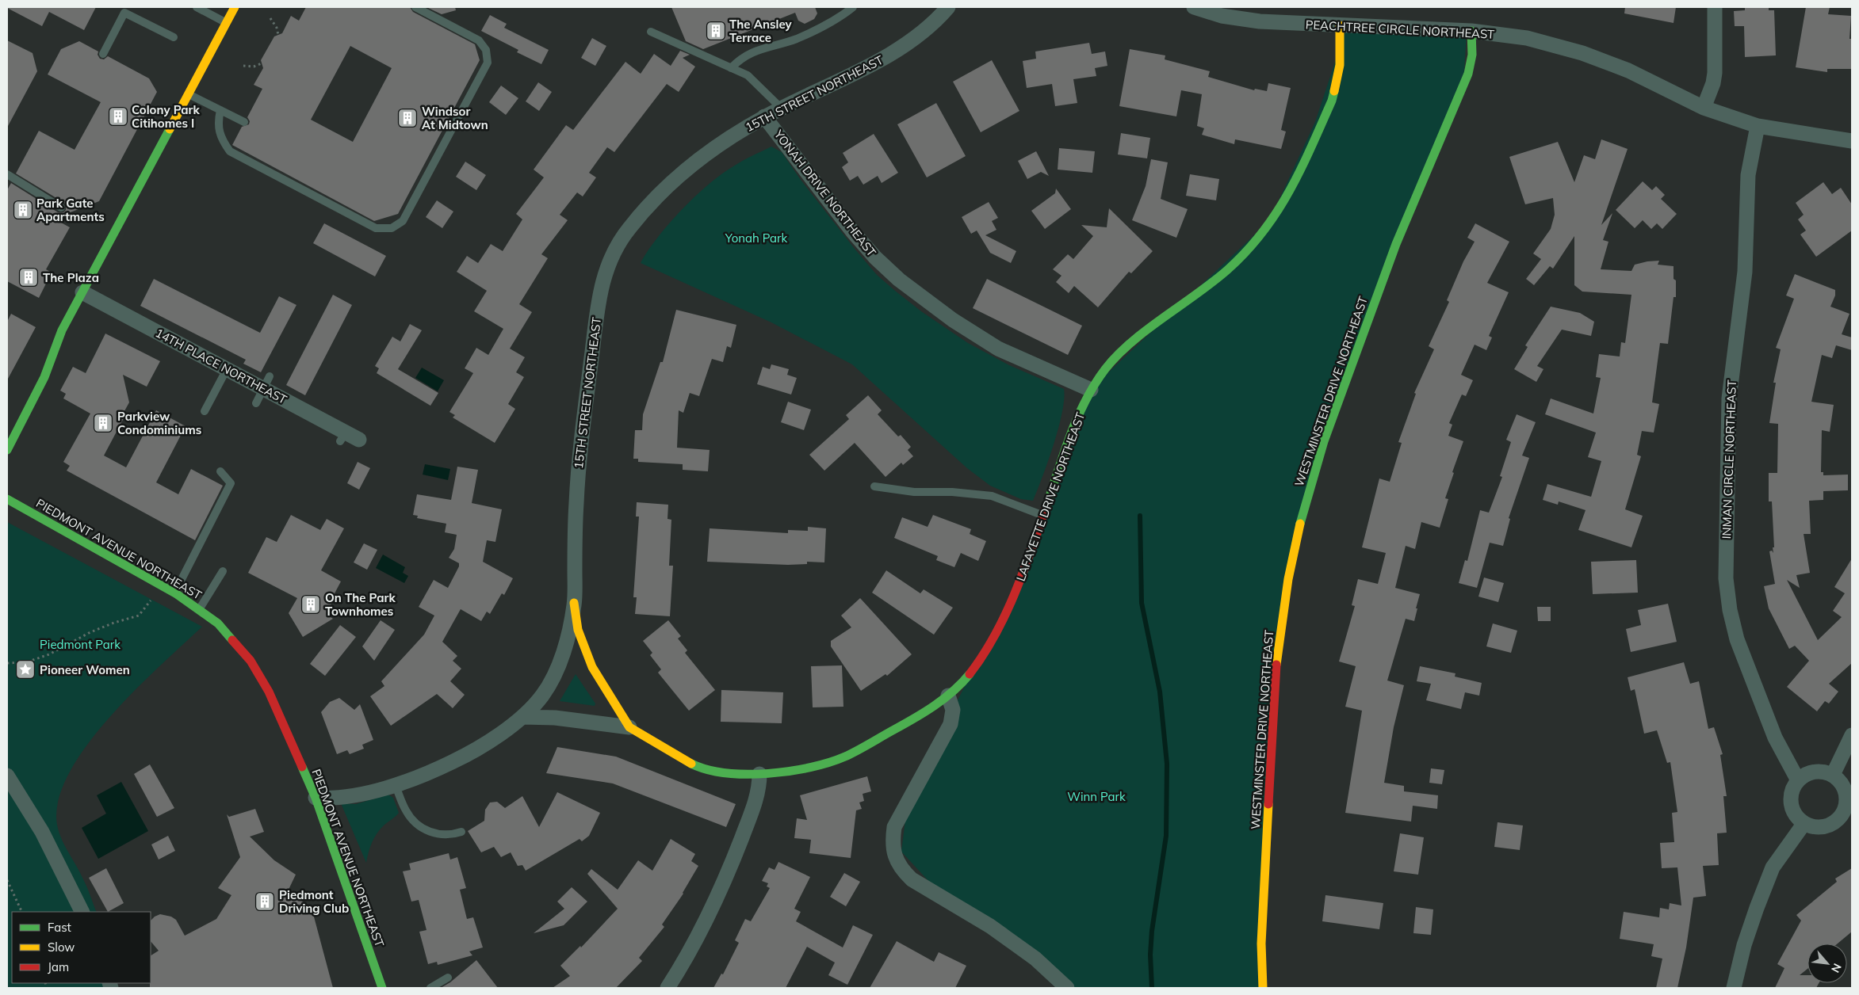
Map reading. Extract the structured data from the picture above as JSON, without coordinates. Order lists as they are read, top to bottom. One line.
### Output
{"streets":{"street":["PEACHTREE CIRCLE NORTHEAST","15TH STREET NORTHEAST","YONAH DRIVE NORTHEAST","14TH PLACE NORTHEAST","WESTMINSTER DRIVE NORTHEAST","INMAN CIRCLE NORTHEAST","LAFAYETTE DRIVE NORTHEAST","PIEDMONT AVENUE NORTHEAST"]},"crossings":[["PEACHTREE CIRCLE NORTHEAST","WESTMINSTER DRIVE NORTHEAST"],["PEACHTREE CIRCLE NORTHEAST","INMAN CIRCLE NORTHEAST"],["PEACHTREE CIRCLE NORTHEAST","LAFAYETTE DRIVE NORTHEAST"],["15TH STREET NORTHEAST","YONAH DRIVE NORTHEAST"],["15TH STREET NORTHEAST","LAFAYETTE DRIVE NORTHEAST"],["15TH STREET NORTHEAST","PIEDMONT AVENUE NORTHEAST"],["YONAH DRIVE NORTHEAST","LAFAYETTE DRIVE NORTHEAST"]],"parks":["Yonah Park","Piedmont Park","Winn Park"],"places":{"building":["The Ansley Terrace","Colony Park Citihomes I","Windsor At Midtown","Park Gate Apartments","The Plaza","Parkview Condominiums","On The Park Townhomes","Piedmont Driving Club"],"place":["Pioneer Women"]},"legend":["Fast","Slow","Jam"],"north":"bottom right"}
